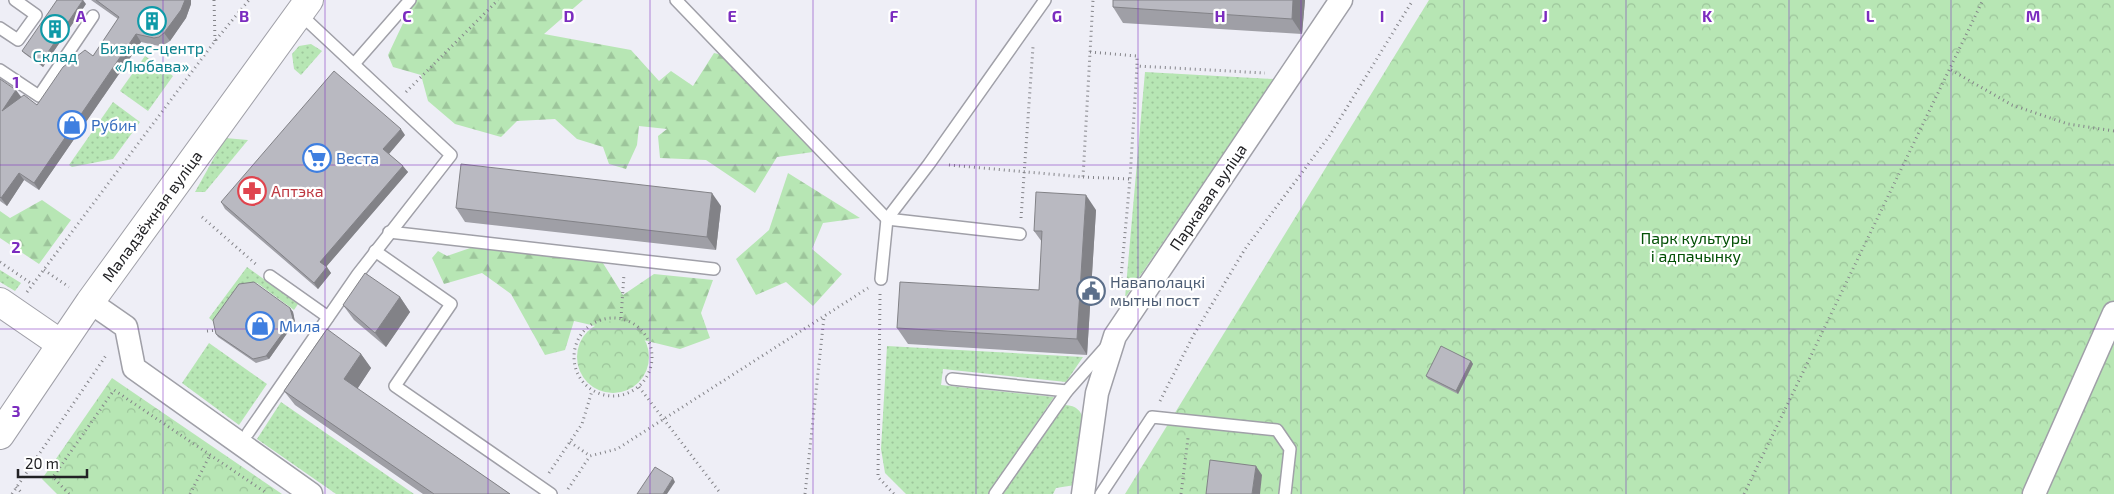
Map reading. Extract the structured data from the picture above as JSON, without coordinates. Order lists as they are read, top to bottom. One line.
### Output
{"streets":{"main road":["Маладзёжная вуліца"],"street":["Паркавая вуліца"]},"parks":["Парк культуры і адпачынку"],"places":{"building":["Бизнес-центр «Любава»","Склад"],"shop":["Рубин","Мила"],"supermarket":["Веста"],"pharmacy":["Аптэка"],"public building":["Наваполацкі мытны пост"]},"scale_bar":"20 m","grid":{"columns":["A","B","C","D","E","F","G","H","I","J","K","L","M"],"rows":["1","2","3"]}}
